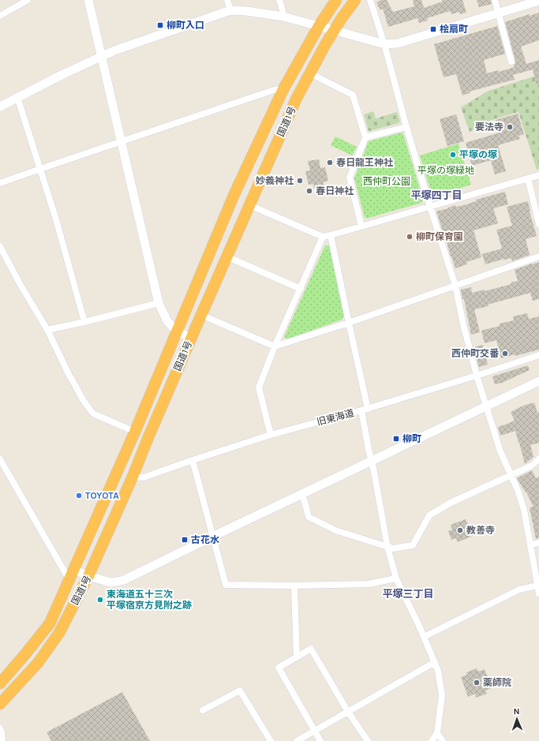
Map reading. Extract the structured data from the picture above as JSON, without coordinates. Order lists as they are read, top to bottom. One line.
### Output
{"streets":{"highway":["国道1号"],"street":["旧東海道"]},"crossings":[["国道1号","旧東海道"]],"districts":["平塚四丁目","平塚三丁目"],"parks":["平塚の塚緑地","西仲町公園"],"places":{"transit":["柳町入口","桧扇町","柳町","古花水"],"other":["要法寺","平塚の塚","春日龍王神社","妙義神社","春日神社","柳町保育園","西仲町交番","TOYOTA","教善寺","東海道五十三次 平塚宿京方見附之跡","薬師院"]},"north":"top"}
